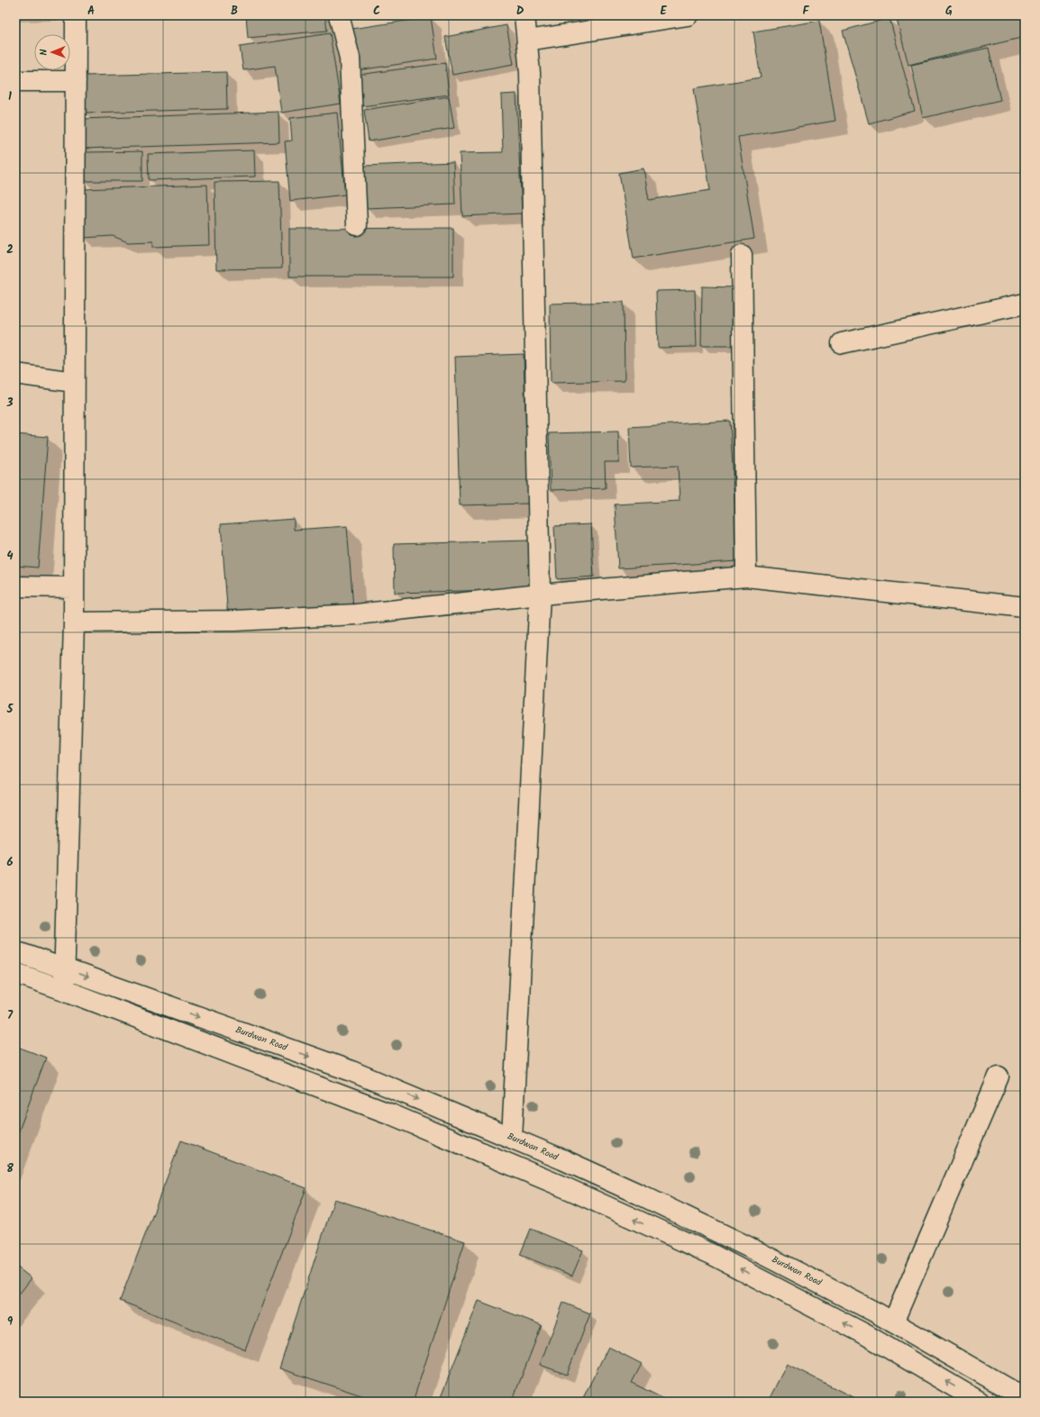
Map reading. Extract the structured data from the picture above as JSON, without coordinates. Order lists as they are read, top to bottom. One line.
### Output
{"streets":{"street":["Burdwan Road"]},"north":"left","grid":{"columns":["A","B","C","D","E","F","G"],"rows":["1","2","3","4","5","6","7","8","9"]}}
